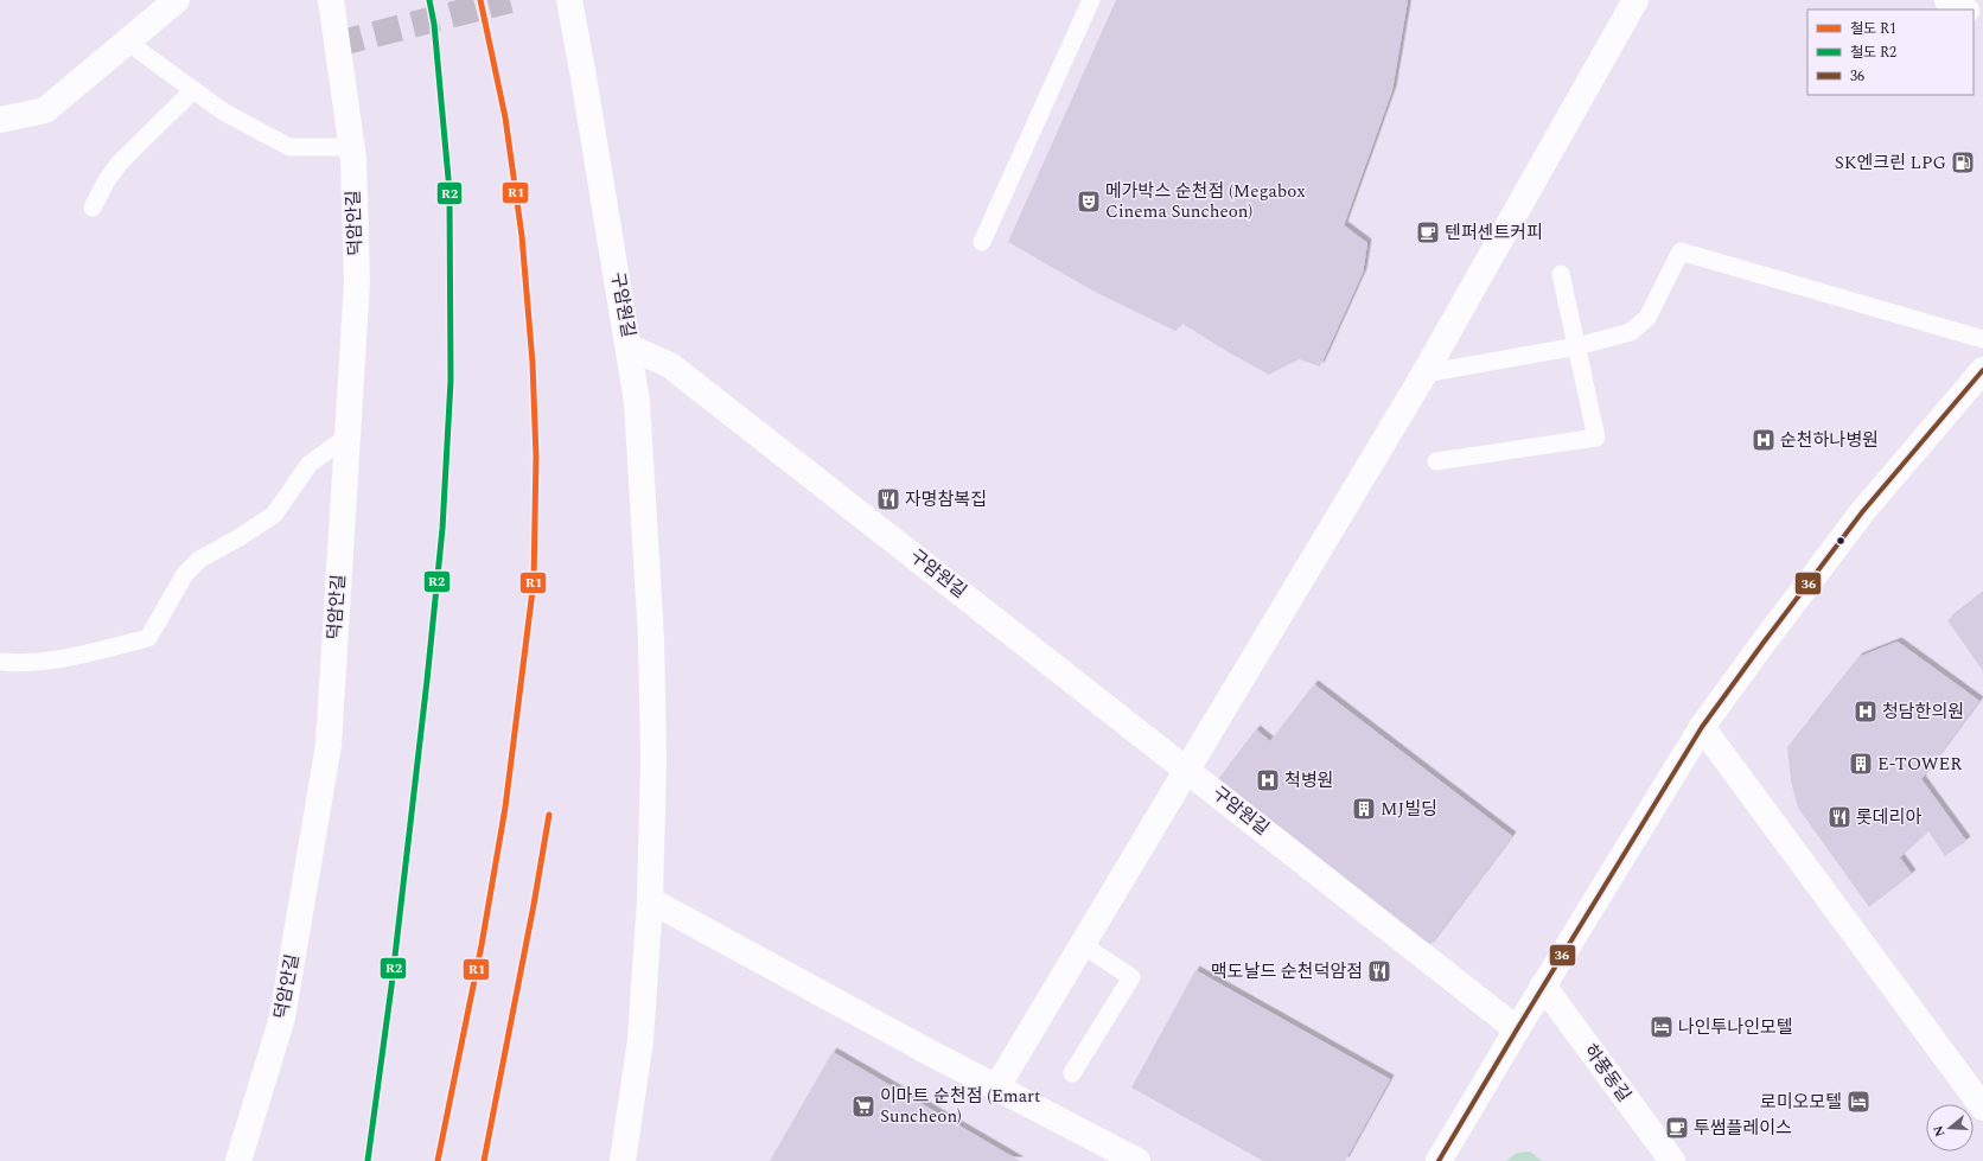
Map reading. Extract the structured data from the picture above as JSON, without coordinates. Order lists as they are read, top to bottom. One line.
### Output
{"streets":{"street":["덕암안길","구암원길","하풍동길"]},"places":{"fuel station":["SK엔크린 LPG"],"theatre":["메가박스 순천점 (Megabox Cinema Suncheon)"],"cafe":["텐퍼센트커피","투썸플레이스"],"hospital":["순천하나병원","청담한의원","척병원"],"restaurant":["자명참복집","롯데리아","맥도날드 순천덕암점"],"building":["E-TOWER","MJ빌딩"],"hotel":["나인투나인모텔","로미오모텔"],"supermarket":["이마트 순천점 (Emart Suncheon)"]},"lines":["rail line R1","rail line R2","transit line 36"],"legend":["철도 R1","철도 R2","36"],"north":"left"}
